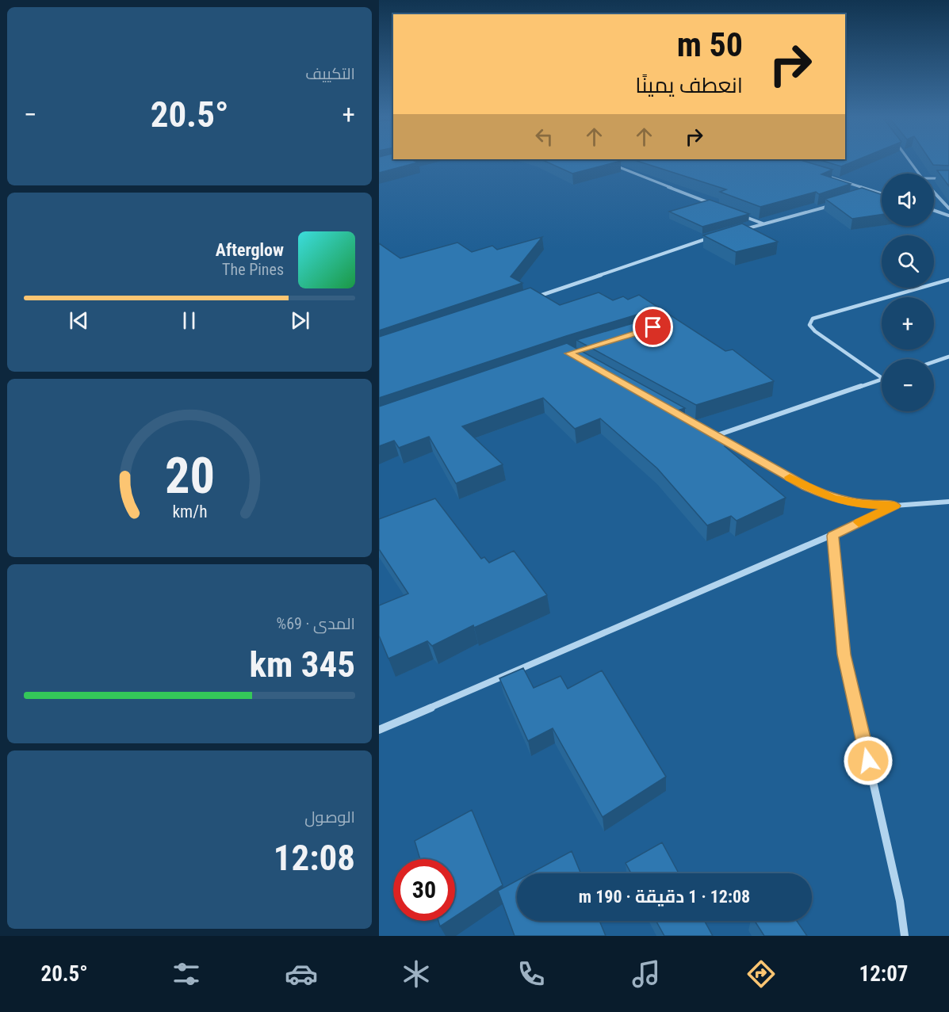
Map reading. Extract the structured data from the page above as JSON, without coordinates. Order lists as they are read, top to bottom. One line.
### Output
{"page":{"tile":["التكييف",["المدى · 69%","345 km"],["الوصول","12:08"]],"turn":["50 m","انعطف يمينًا"],"heat":["−","20.5°","+"],"map_buttons":["+","−"],"song":["Afterglow","The Pines"],"limit":"30","trip":"12:08 · 1 دقيقة · 190 m","tabs":["12:07","20.5°"],"gauge":["20","km/h"]}}
